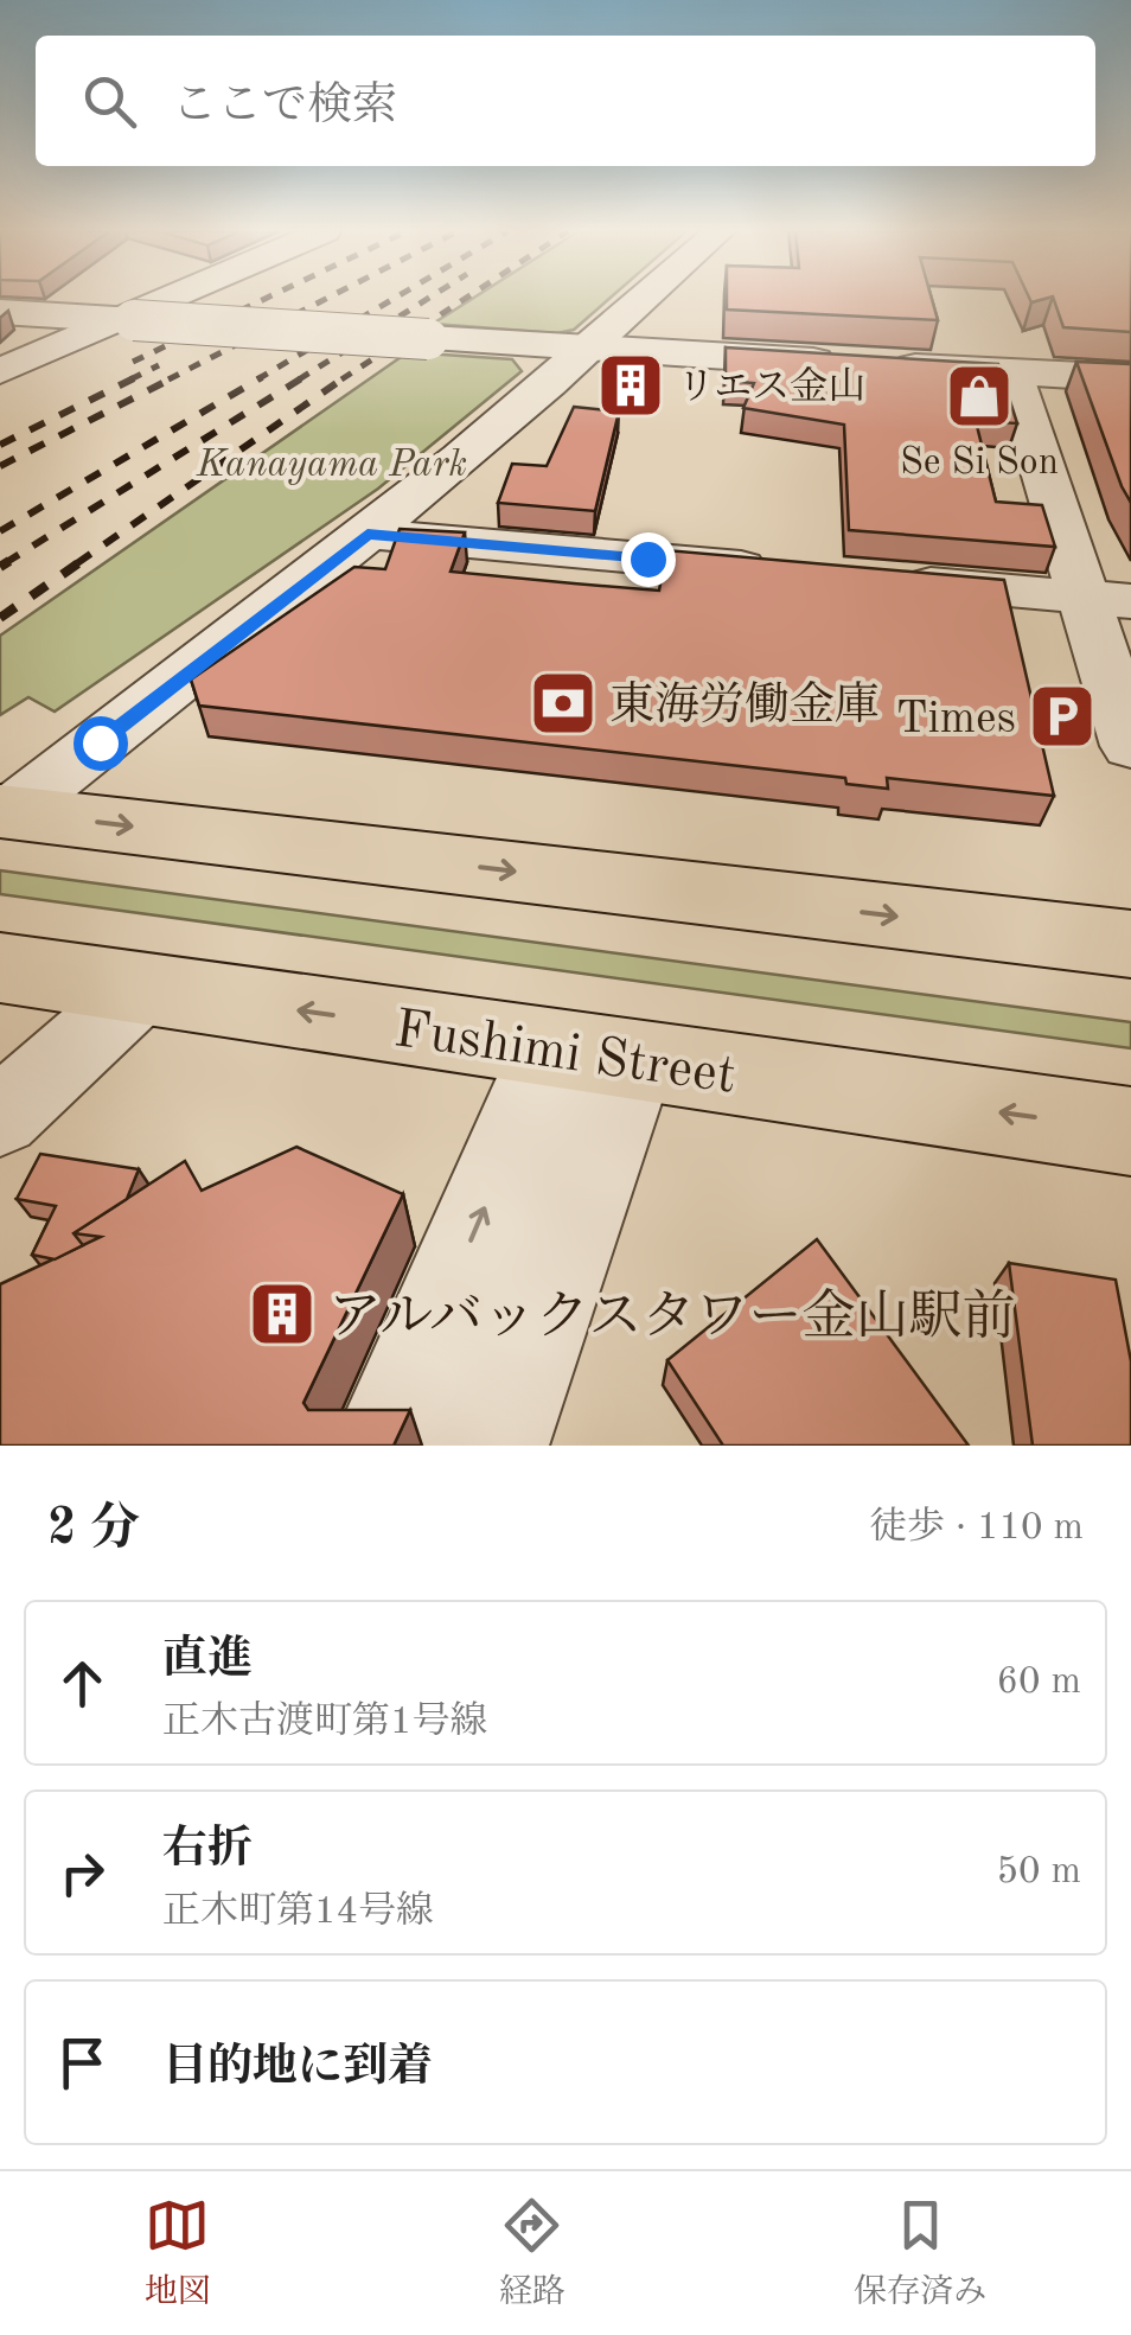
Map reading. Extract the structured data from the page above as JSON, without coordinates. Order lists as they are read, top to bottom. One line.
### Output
{"streets":{"highway":["Fushimi Street"]},"parks":["Kanayama Park"],"places":{"building":["リエス金山","アルバックスタワー金山駅前"],"shop":["Se Si Son"],"bank":["東海労働金庫"],"parking":["Times"]},"page":{"search":"ここで検索","heading":["2 分","徒歩 · 110 m"],"list":[["直進","正木古渡町第1号線","60 m"],["右折","正木町第14号線","50 m"],"目的地に到着"],"nav":["地図","経路","保存済み"]}}
